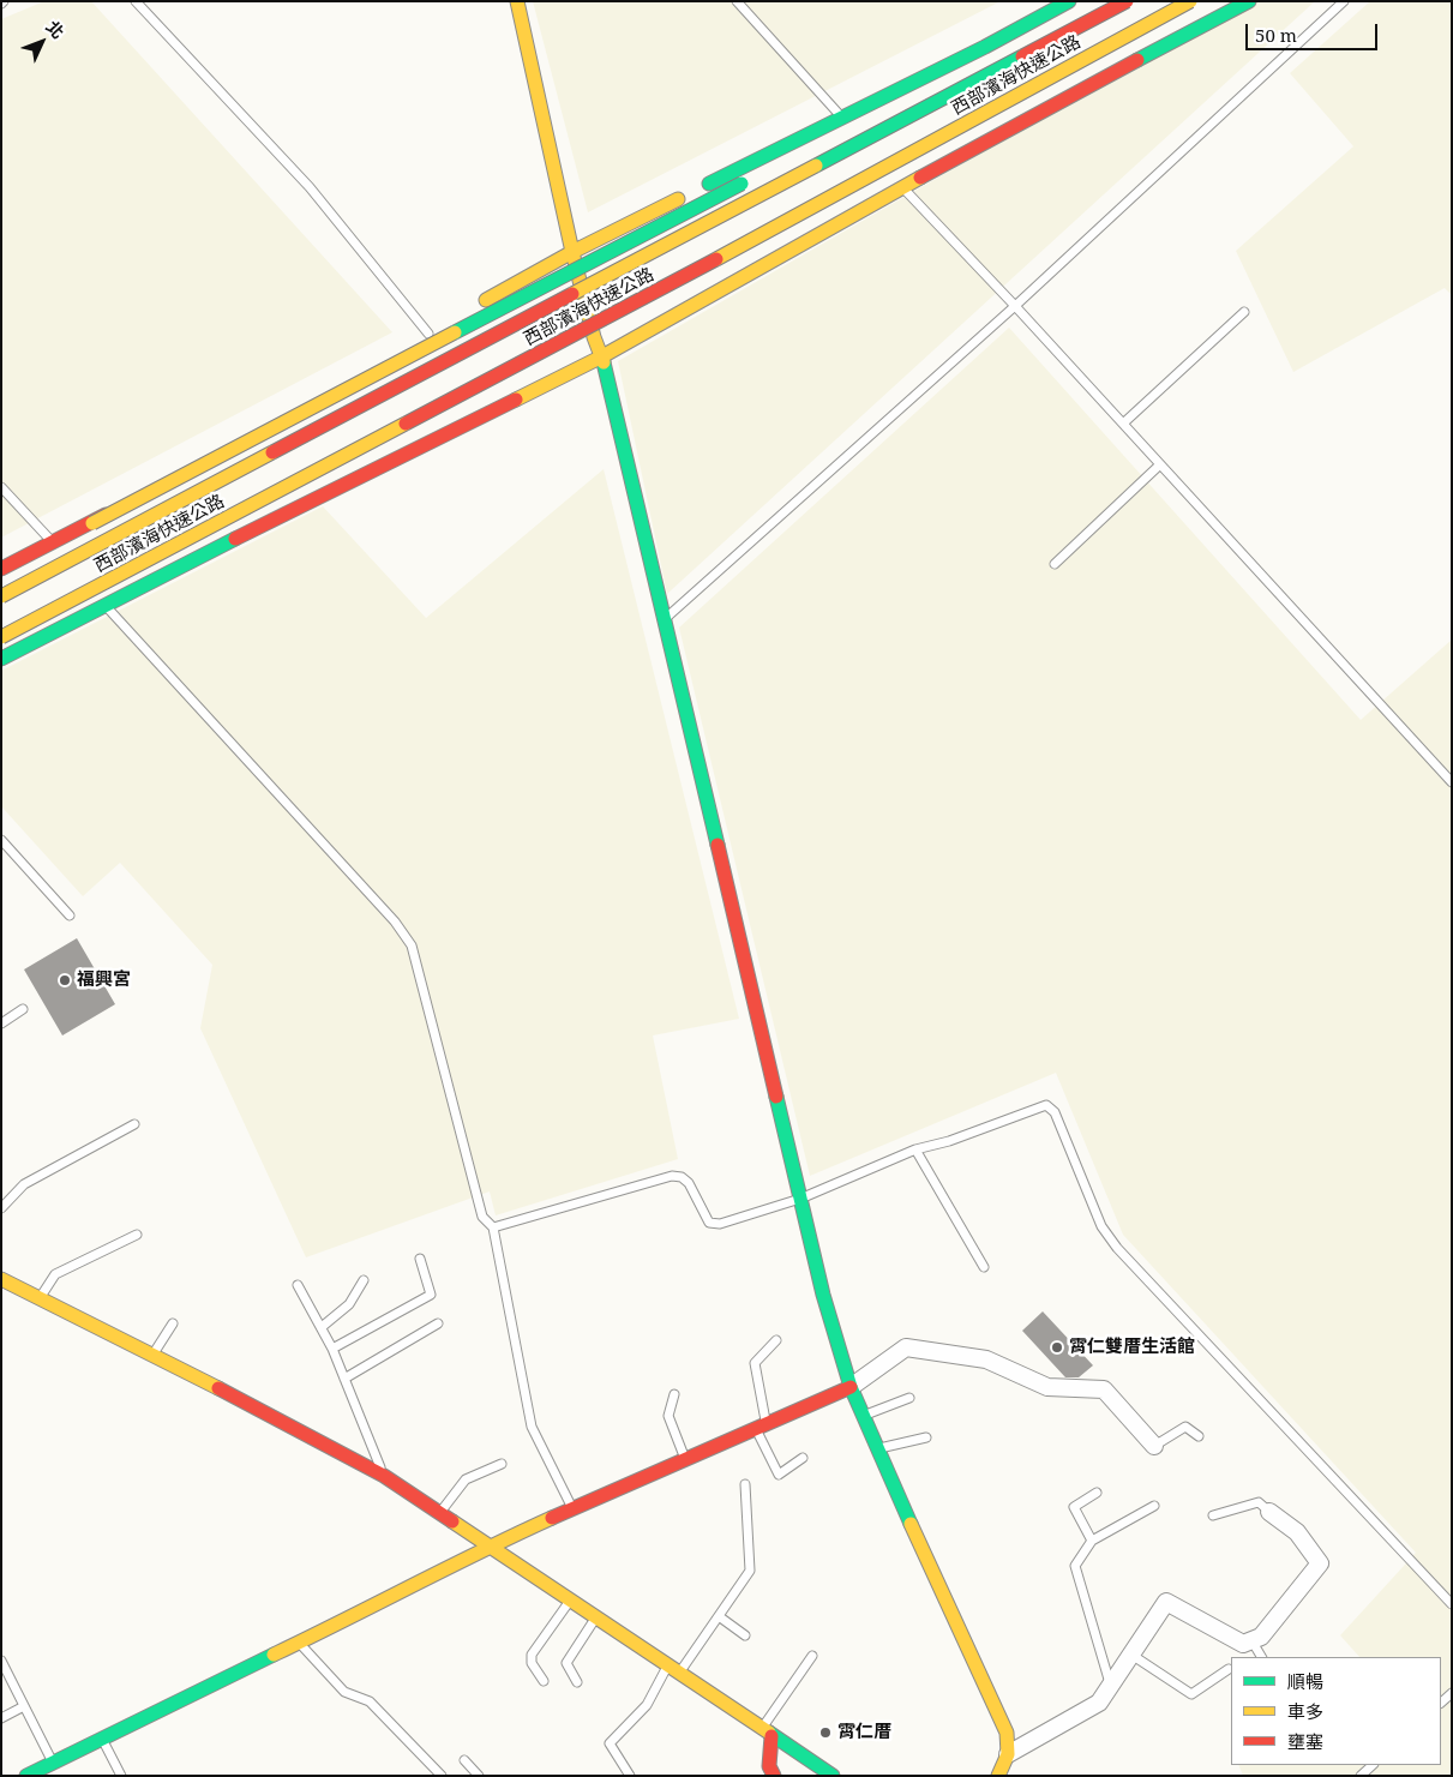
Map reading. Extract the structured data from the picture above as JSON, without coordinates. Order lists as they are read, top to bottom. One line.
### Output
{"streets":{"main road":["西部濱海快速公路"]},"places":["福興宮","霄仁雙厝生活館","霄仁厝"],"legend":["順暢","車多","壅塞"],"scale_bar":"50 m","north":"top right"}
